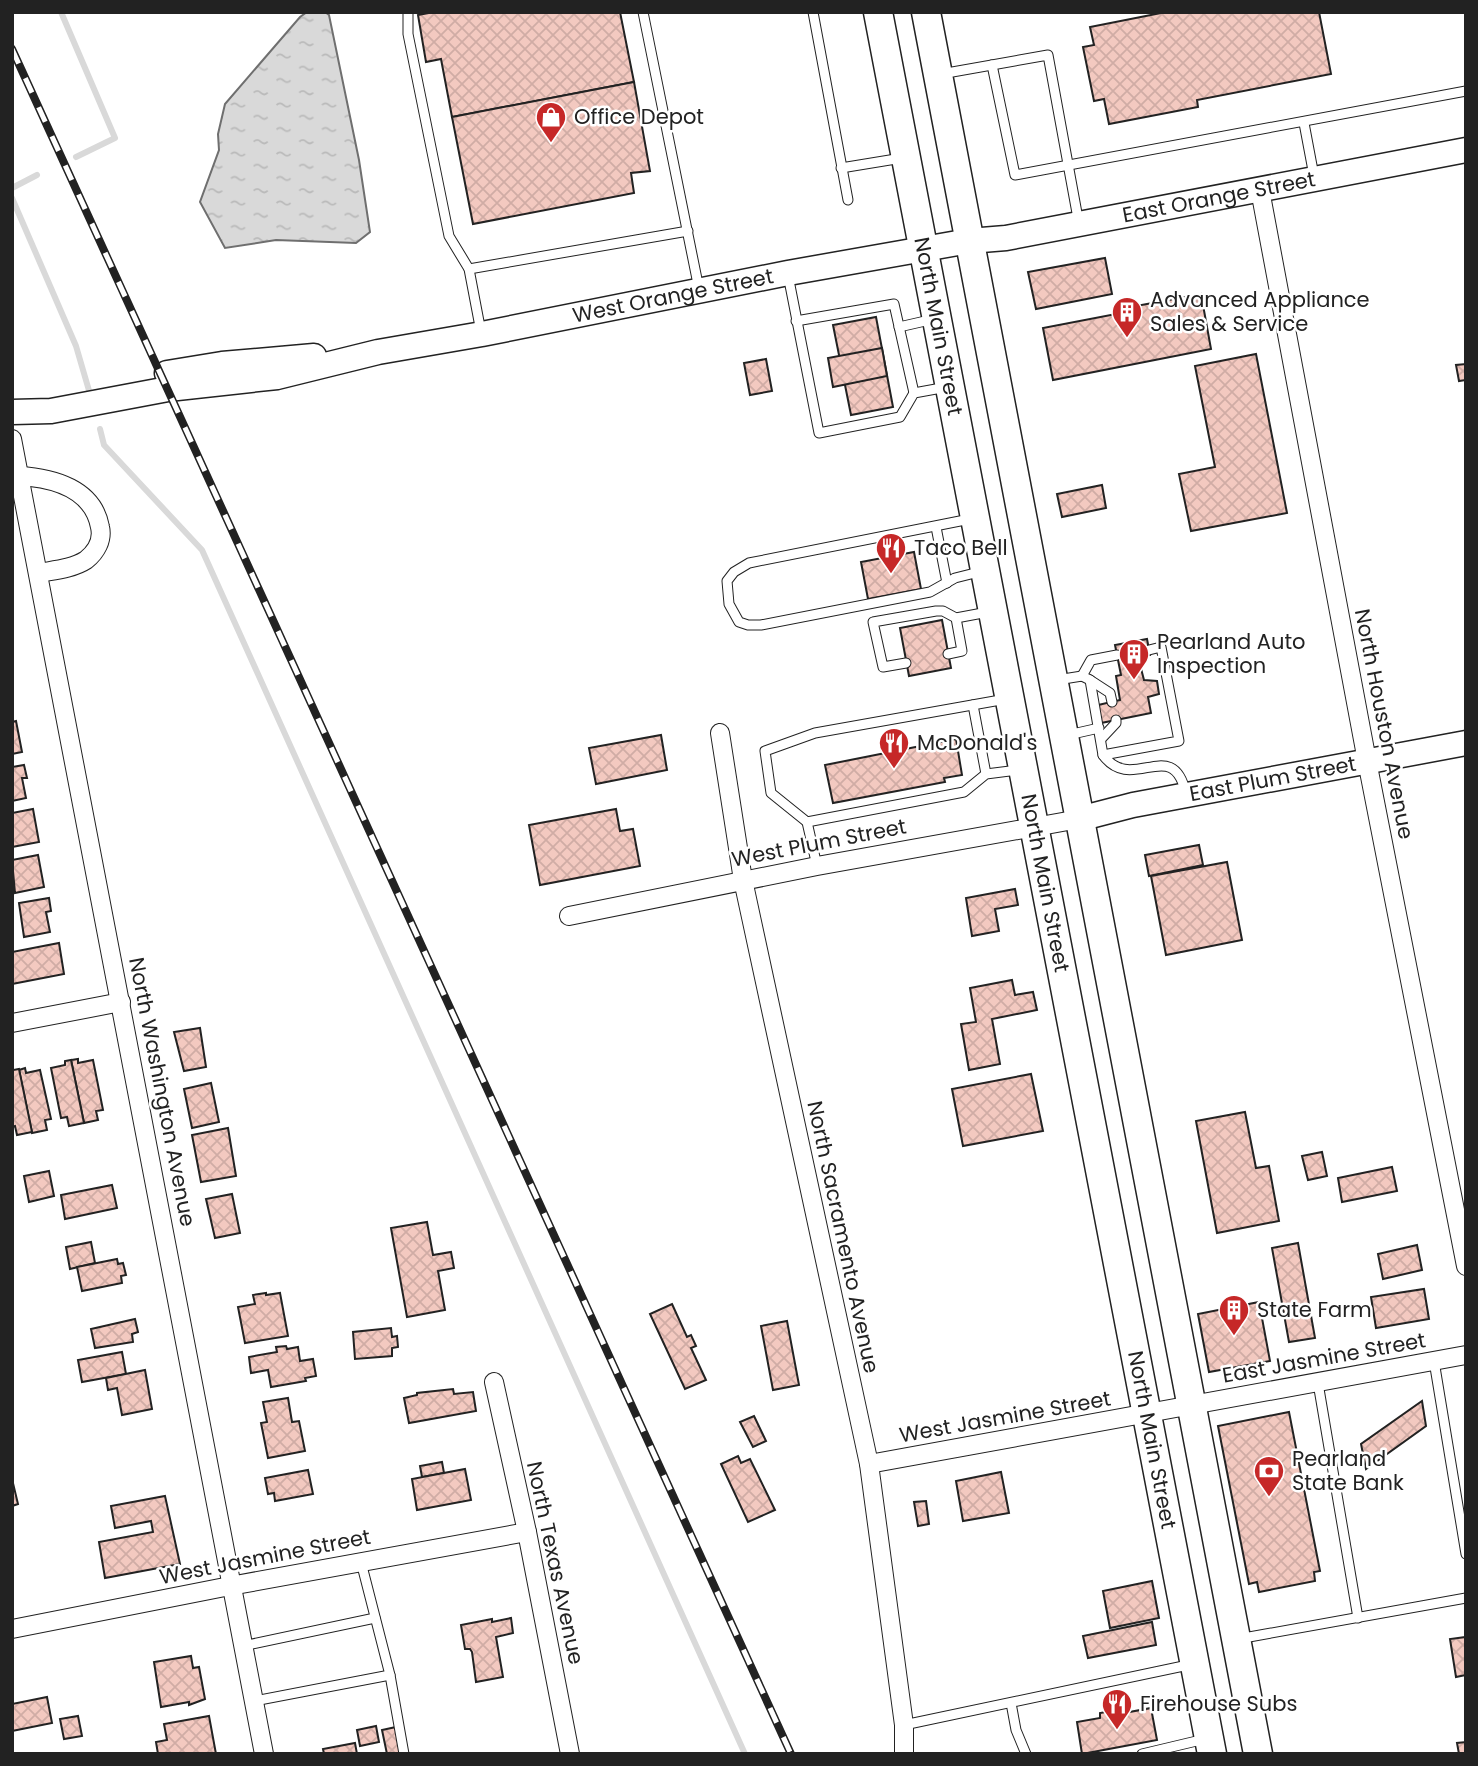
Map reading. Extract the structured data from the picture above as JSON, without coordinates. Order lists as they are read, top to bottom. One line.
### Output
{"streets":{"main road":["North Main Street"],"street":["East Orange Street","West Orange Street","North Houston Avenue","East Plum Street","West Plum Street","North Washington Avenue","North Sacramento Avenue","East Jasmine Street","West Jasmine Street","North Texas Avenue"]},"crossings":[["East Orange Street","West Orange Street"],["East Orange Street","North Houston Avenue"],["West Orange Street","North Main Street"],["North Main Street","West Plum Street"],["North Main Street","West Jasmine Street"],["North Houston Avenue","East Plum Street"],["East Plum Street","West Plum Street"],["West Plum Street","North Sacramento Avenue"],["North Washington Avenue","West Jasmine Street"],["North Sacramento Avenue","West Jasmine Street"],["East Jasmine Street","West Jasmine Street"],["West Jasmine Street","North Texas Avenue"]],"places":{"shop":["Office Depot"],"building":["Advanced Appliance Sales & Service","Pearland Auto Inspection","State Farm"],"restaurant":["Taco Bell","McDonald's","Firehouse Subs"],"bank":["Pearland State Bank"]}}
